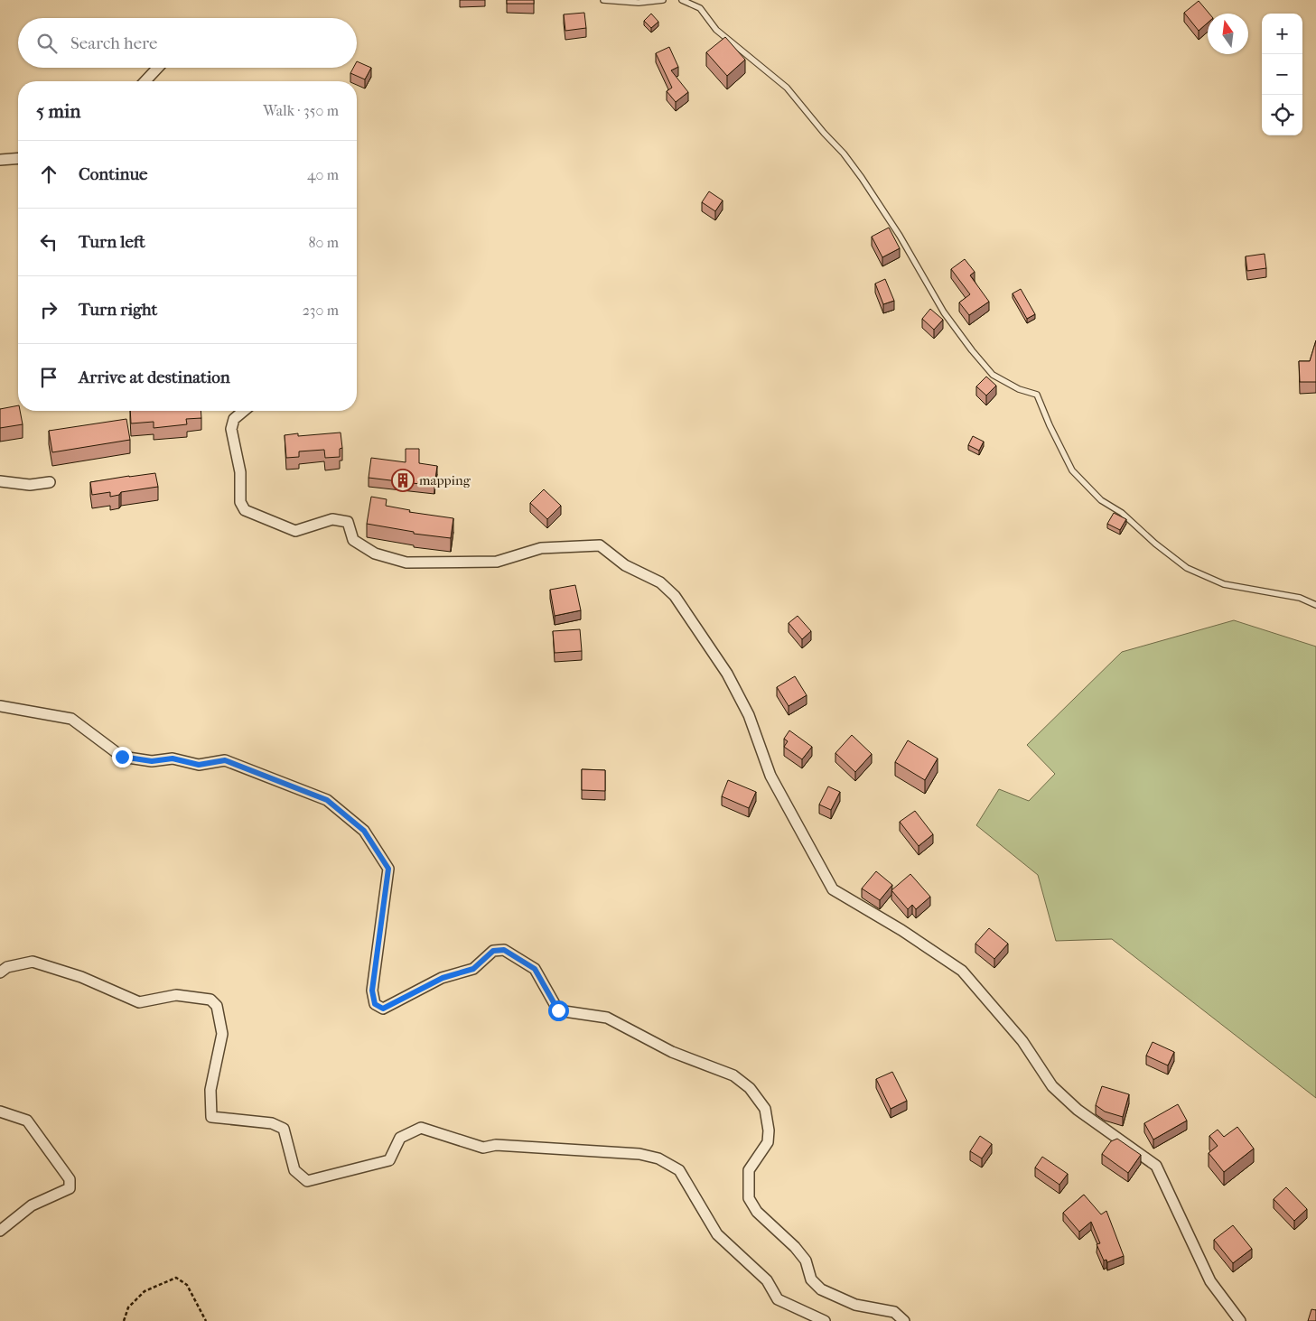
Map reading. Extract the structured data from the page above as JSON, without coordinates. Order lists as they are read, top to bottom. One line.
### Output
{"places":{"building":["mapping"]},"north":"top","page":{"map_buttons":["+","−"],"search":"Search here","heading":["5 min","Walk · 350 m"],"list":[["Continue","40 m"],["Turn left","80 m"],["Turn right","230 m"],"Arrive at destination"]}}
